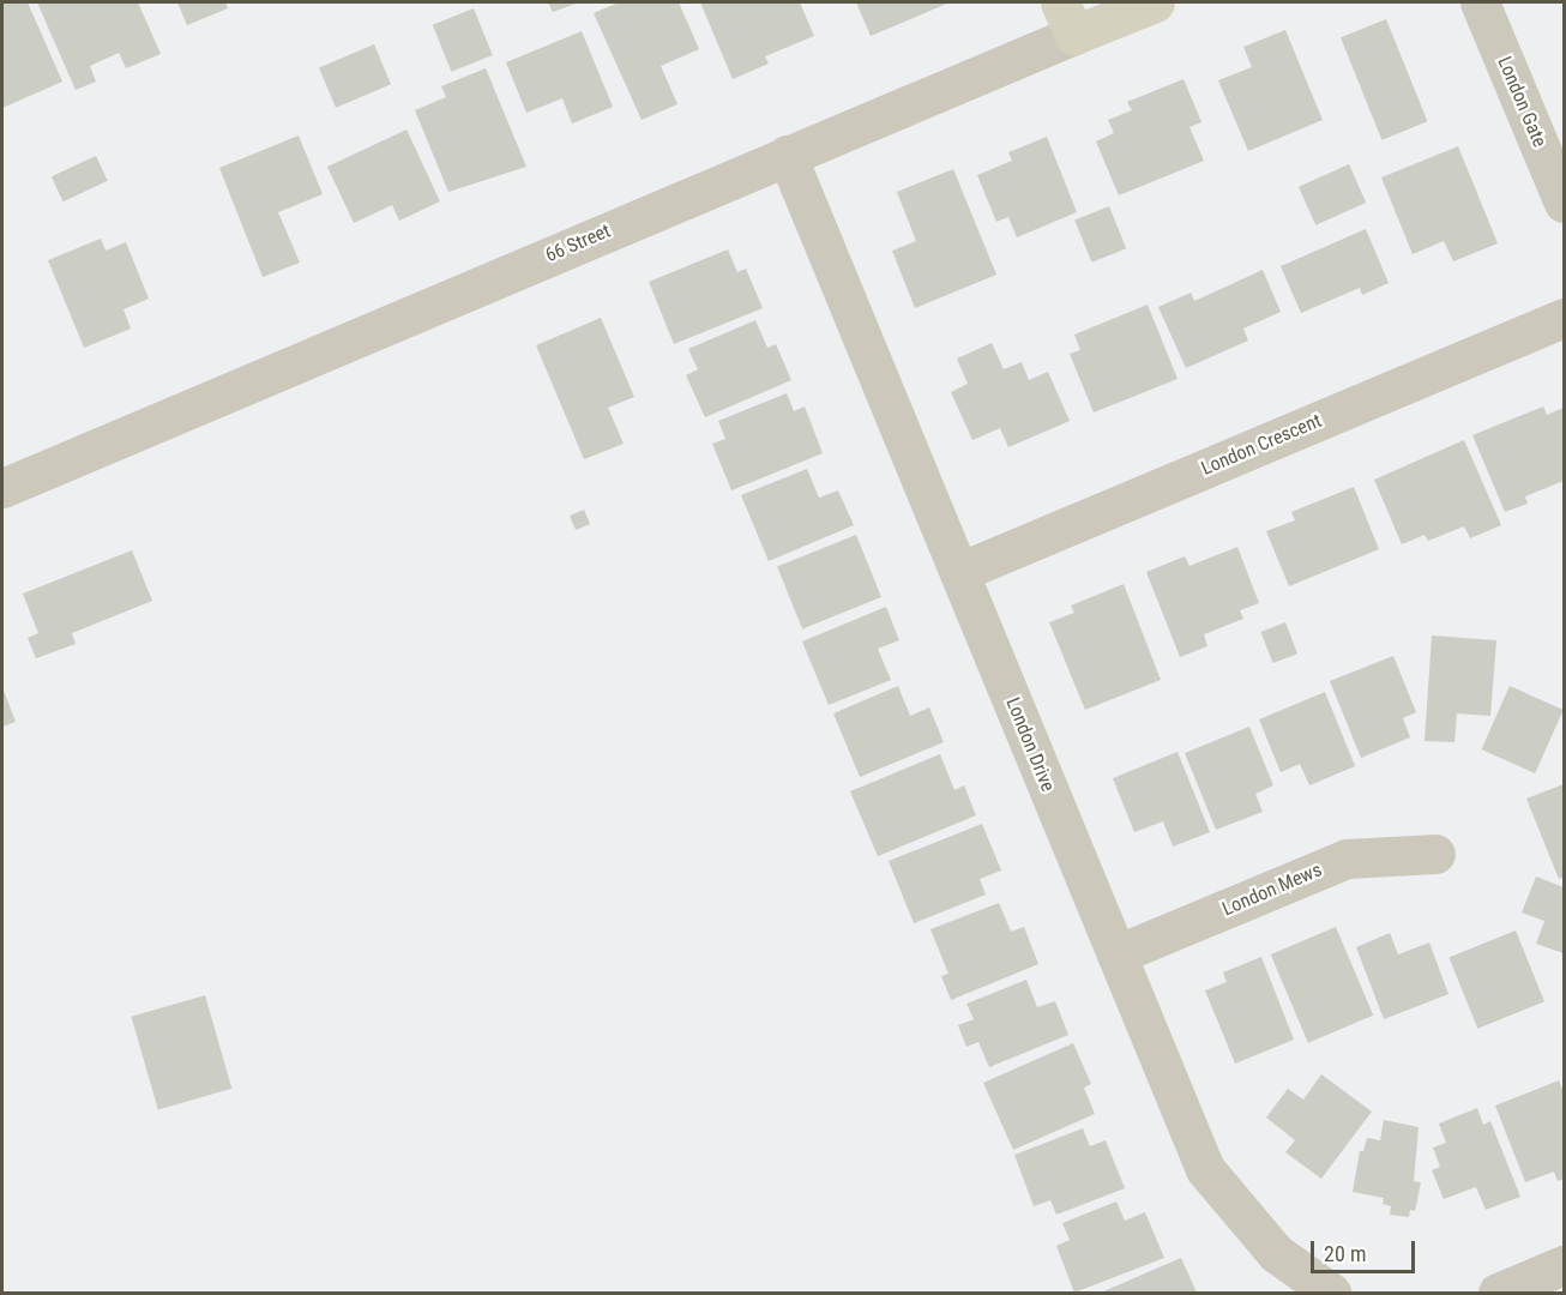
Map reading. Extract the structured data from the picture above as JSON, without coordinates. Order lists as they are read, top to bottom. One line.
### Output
{"streets":{"street":["London Gate","66 Street","London Crescent","London Drive","London Mews"]},"crossings":[["66 Street","London Drive"],["London Crescent","London Drive"],["London Drive","London Mews"]],"scale_bar":"20 m"}
